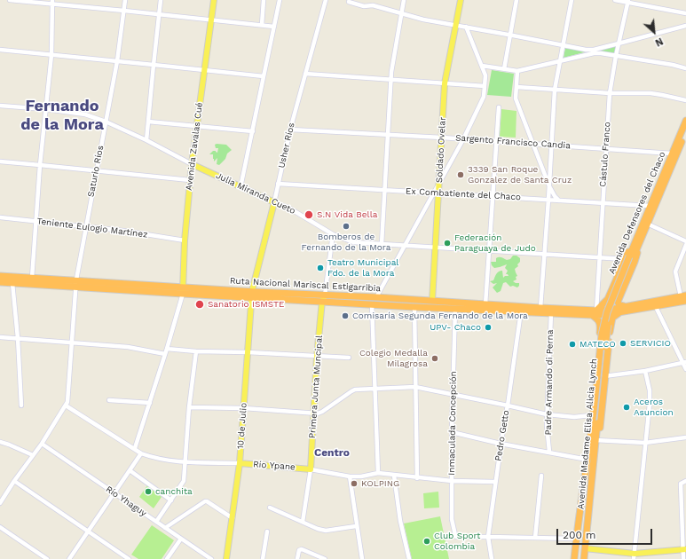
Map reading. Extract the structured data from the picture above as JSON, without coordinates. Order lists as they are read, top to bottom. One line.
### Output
{"streets":{"highway":["Avenida Defensores del Chaco","Ruta Nacional Mariscal Estigarribia","Avenida Madame Elisa Alicia Lynch"],"main road":["Usher Ríos","Avenida Zavalas Cué","Soldado Ovelar","Julia Miranda Cueto","Primera Junta Muncipal","10 de Julio","Río Ypane"],"street":["Sargento Francisco Candia","Cástulo Franco","Saturio Ríos","Ex Combatiente del Chaco","Teniente Eulogio Martínez","Padre Armando di Perna","Inmaculada Concepción","Pedro Getto","Río Yhaguy"]},"crossings":[["Sargento Francisco Candia","Usher Ríos"],["Sargento Francisco Candia","Soldado Ovelar"],["Sargento Francisco Candia","Cástulo Franco"],["Sargento Francisco Candia","Avenida Defensores del Chaco"],["Usher Ríos","Julia Miranda Cueto"],["Usher Ríos","Ex Combatiente del Chaco"],["Usher Ríos","Ruta Nacional Mariscal Estigarribia"],["Usher Ríos","10 de Julio"],["Avenida Zavalas Cué","Julia Miranda Cueto"],["Avenida Zavalas Cué","Teniente Eulogio Martínez"],["Avenida Zavalas Cué","Ruta Nacional Mariscal Estigarribia"],["Soldado Ovelar","Julia Miranda Cueto"],["Soldado Ovelar","Ex Combatiente del Chaco"],["Soldado Ovelar","Ruta Nacional Mariscal Estigarribia"],["Cástulo Franco","Julia Miranda Cueto"],["Cástulo Franco","Ex Combatiente del Chaco"],["Cástulo Franco","Ruta Nacional Mariscal Estigarribia"],["Saturio Ríos","Julia Miranda Cueto"],["Saturio Ríos","Teniente Eulogio Martínez"],["Saturio Ríos","Ruta Nacional Mariscal Estigarribia"],["Saturio Ríos","Río Ypane"],["Julia Miranda Cueto","Avenida Defensores del Chaco"],["Ex Combatiente del Chaco","Avenida Defensores del Chaco"],["Avenida Defensores del Chaco","Ruta Nacional Mariscal Estigarribia"],["Avenida Defensores del Chaco","Avenida Madame Elisa Alicia Lynch"],["Ruta Nacional Mariscal Estigarribia","Padre Armando di Perna"],["Ruta Nacional Mariscal Estigarribia","Primera Junta Muncipal"],["Ruta Nacional Mariscal Estigarribia","Inmaculada Concepción"],["Ruta Nacional Mariscal Estigarribia","10 de Julio"],["Ruta Nacional Mariscal Estigarribia","Avenida Madame Elisa Alicia Lynch"],["Ruta Nacional Mariscal Estigarribia","Pedro Getto"],["Primera Junta Muncipal","Río Ypane"],["Inmaculada Concepción","Pedro Getto"],["Inmaculada Concepción","Río Ypane"],["10 de Julio","Río Ypane"],["Pedro Getto","Río Ypane"]],"districts":["Fernando de la Mora","Centro"],"places":["3339 San Roque Gonzalez de Santa Cruz","S.N Vida Bella","Bomberos de Fernando de la Mora","Federación Paraguaya de Judo","Teatro Municipal Fdo. de la Mora","Sanatorio ISMSTE","Comisaría Segunda Fernando de la Mora","UPV- Chaco","SERVICIO","MATECO","Colegio Medalla Milagrosa","Aceros Asuncion","KOLPING","canchita","Club Sport Colombia"],"scale_bar":"200 m","north":"bottom right"}
